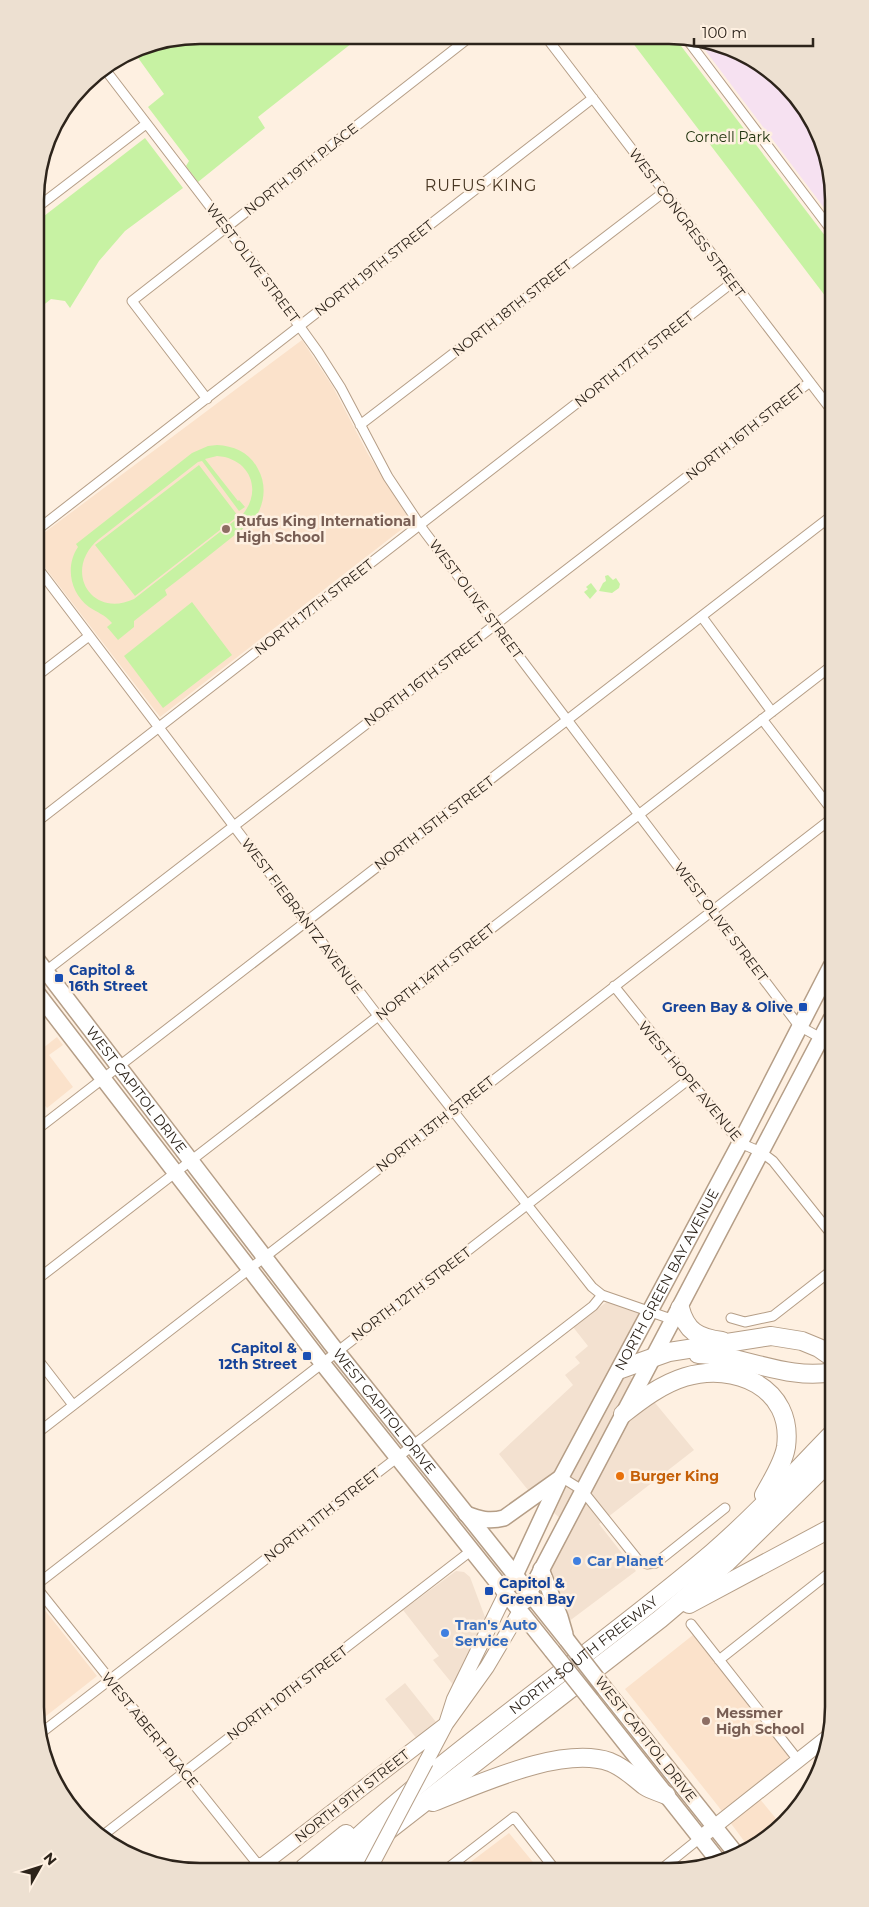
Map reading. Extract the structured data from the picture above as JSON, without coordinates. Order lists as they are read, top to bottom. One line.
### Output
{"streets":{"highway":["NORTH-SOUTH FREEWAY"],"main road":["WEST CAPITOL DRIVE","NORTH GREEN BAY AVENUE","NORTH 9TH STREET"],"street":["NORTH 19TH PLACE","WEST CONGRESS STREET","WEST OLIVE STREET","NORTH 19TH STREET","NORTH 18TH STREET","NORTH 17TH STREET","NORTH 16TH STREET","NORTH 15TH STREET","WEST FIEBRANTZ AVENUE","NORTH 14TH STREET","WEST HOPE AVENUE","NORTH 13TH STREET","NORTH 12TH STREET","NORTH 11TH STREET","NORTH 10TH STREET","WEST ABERT PLACE"]},"crossings":[["NORTH 19TH PLACE","WEST OLIVE STREET"],["NORTH 19TH PLACE","NORTH 19TH STREET"],["WEST CONGRESS STREET","NORTH 19TH STREET"],["WEST CONGRESS STREET","NORTH 18TH STREET"],["WEST CONGRESS STREET","NORTH 17TH STREET"],["WEST CONGRESS STREET","NORTH 16TH STREET"],["WEST OLIVE STREET","NORTH 19TH STREET"],["WEST OLIVE STREET","NORTH 18TH STREET"],["WEST OLIVE STREET","NORTH 17TH STREET"],["WEST OLIVE STREET","NORTH 16TH STREET"],["WEST OLIVE STREET","NORTH 15TH STREET"],["WEST OLIVE STREET","NORTH 14TH STREET"],["WEST OLIVE STREET","NORTH 13TH STREET"],["WEST OLIVE STREET","NORTH GREEN BAY AVENUE"],["NORTH 17TH STREET","WEST FIEBRANTZ AVENUE"],["NORTH 16TH STREET","WEST FIEBRANTZ AVENUE"],["NORTH 15TH STREET","WEST FIEBRANTZ AVENUE"],["NORTH 15TH STREET","WEST CAPITOL DRIVE"],["WEST FIEBRANTZ AVENUE","NORTH 14TH STREET"],["WEST FIEBRANTZ AVENUE","NORTH 13TH STREET"],["WEST FIEBRANTZ AVENUE","NORTH GREEN BAY AVENUE"],["WEST FIEBRANTZ AVENUE","NORTH 12TH STREET"],["WEST FIEBRANTZ AVENUE","NORTH 11TH STREET"],["NORTH 14TH STREET","WEST CAPITOL DRIVE"],["WEST HOPE AVENUE","NORTH 13TH STREET"],["WEST HOPE AVENUE","NORTH GREEN BAY AVENUE"],["WEST HOPE AVENUE","NORTH 12TH STREET"],["WEST CAPITOL DRIVE","NORTH 13TH STREET"],["WEST CAPITOL DRIVE","NORTH GREEN BAY AVENUE"],["WEST CAPITOL DRIVE","NORTH 12TH STREET"],["WEST CAPITOL DRIVE","NORTH 11TH STREET"],["WEST CAPITOL DRIVE","NORTH 10TH STREET"],["NORTH 11TH STREET","WEST ABERT PLACE"],["NORTH 10TH STREET","WEST ABERT PLACE"]],"districts":["RUFUS KING"],"parks":["Cornell Park"],"places":{"other":["Rufus King International High School","Burger King","Car Planet","Tran's Auto Service","Messmer High School"],"transit":["Capitol & 16th Street","Green Bay & Olive","Capitol & 12th Street","Capitol & Green Bay"]},"scale_bar":"100 m","north":"top right"}
